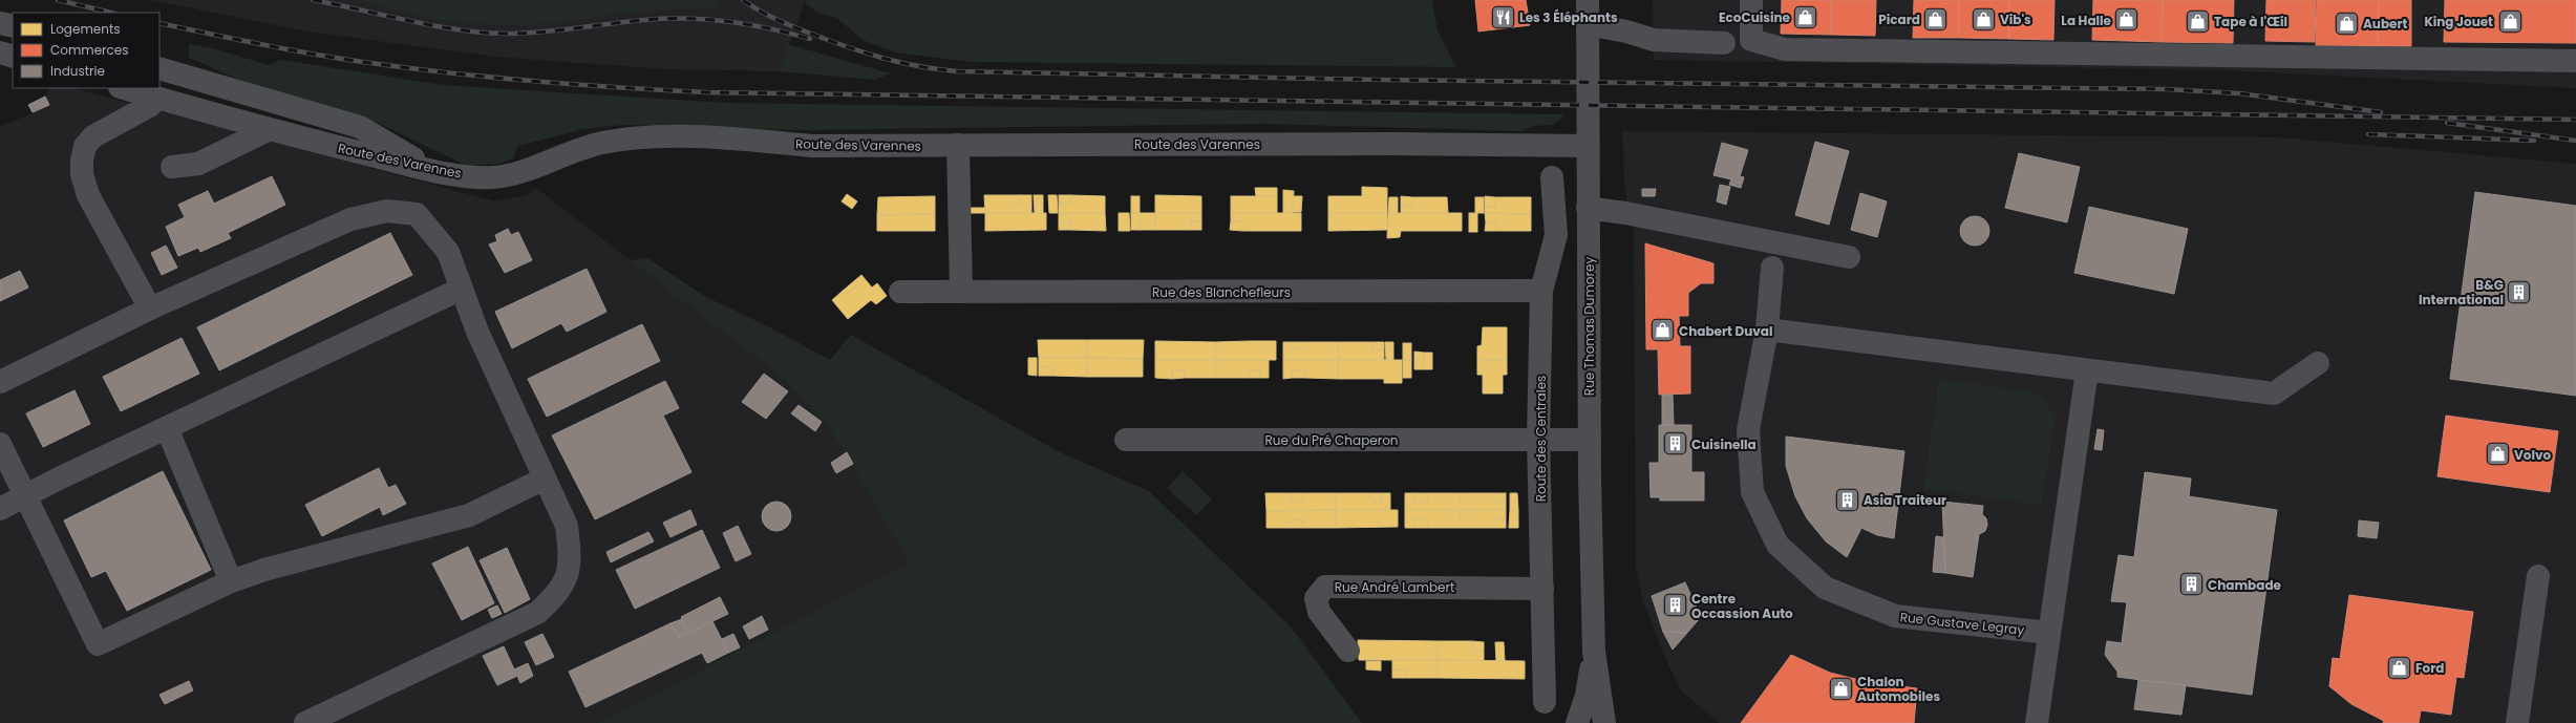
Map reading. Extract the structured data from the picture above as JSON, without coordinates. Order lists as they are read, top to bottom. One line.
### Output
{"streets":{"street":["Route des Varennes","Rue des Blanchefleurs","Rue Thomas Dumorey","Route des Centrales","Rue du Pré Chaperon","Rue André Lambert","Rue Gustave Legray"]},"crossings":[["Route des Varennes","Rue Thomas Dumorey"],["Rue des Blanchefleurs","Route des Centrales"],["Rue Thomas Dumorey","Rue du Pré Chaperon"],["Route des Centrales","Rue du Pré Chaperon"],["Route des Centrales","Rue André Lambert"]],"places":{"restaurant":["Les 3 Éléphants"],"shop":["EcoCuisine","Picard","Vib's","La Halle","Tape à l'Œil","King Jouet","Aubert","Chabert Duval","Volvo","Ford","Chalon Automobiles"],"building":["B&G International","Cuisinella","Asia Traiteur","Chambade","Centre Occassion Auto"]},"legend":["Logements","Commerces","Industrie"]}
